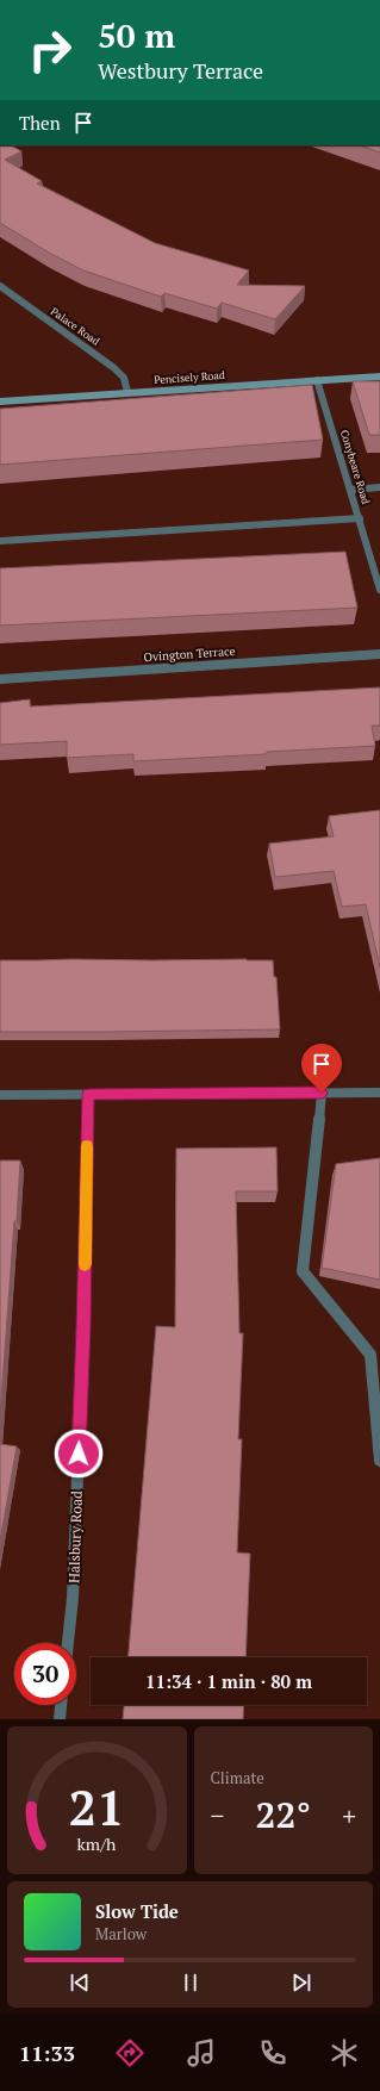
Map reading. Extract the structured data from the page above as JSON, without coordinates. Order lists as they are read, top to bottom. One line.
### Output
{"streets":{"main road":["Pencisely Road"],"street":["Palace Road","Conybeare Road","Ovington Terrace","Halsbury Road"]},"crossings":[["Palace Road","Pencisely Road"],["Pencisely Road","Conybeare Road"]],"page":{"turn":["50 m","Westbury Terrace"],"then":"Then","limit":"30","trip":"11:34 · 1 min · 80 m","tile":"Climate","heat":["−","22°","+"],"song":["Slow Tide","Marlow"],"tabs":"11:33","gauge":["21","km/h"]}}
